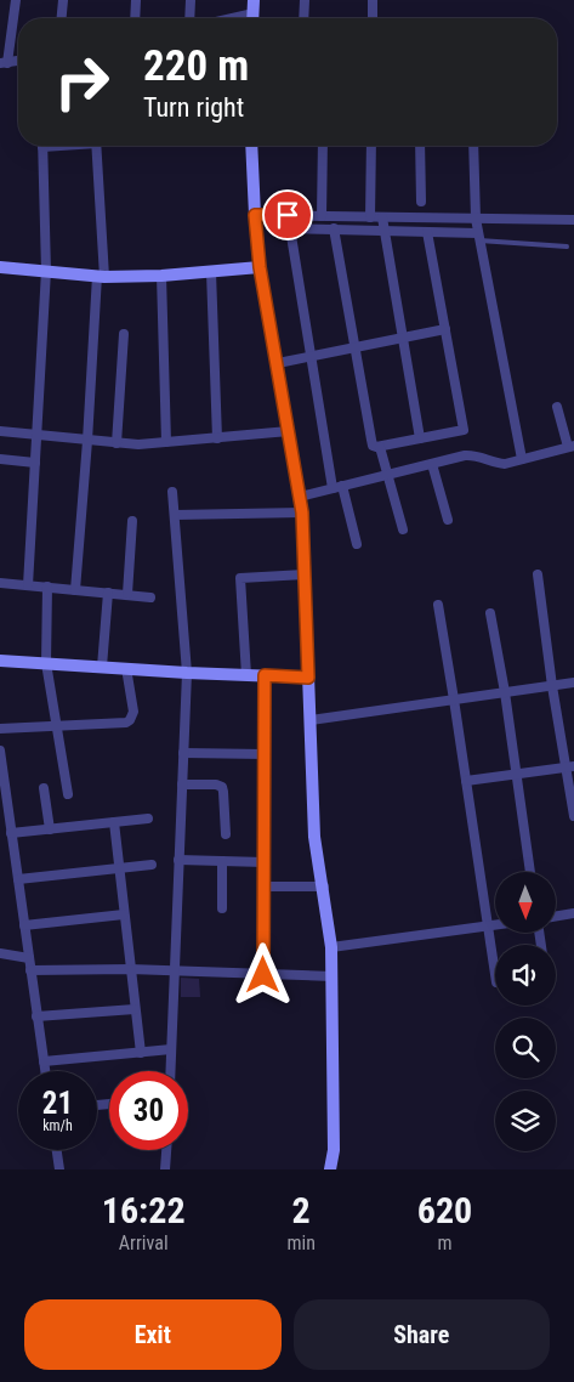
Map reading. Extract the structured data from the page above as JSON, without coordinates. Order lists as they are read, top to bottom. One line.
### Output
{"north":"bottom","page":{"turn":["220 m","Turn right"],"speed":"21 km/h","limit":"30","eta":["16:22","Arrival","2","min","620","m"],"buttons":["Exit","Share"]}}
